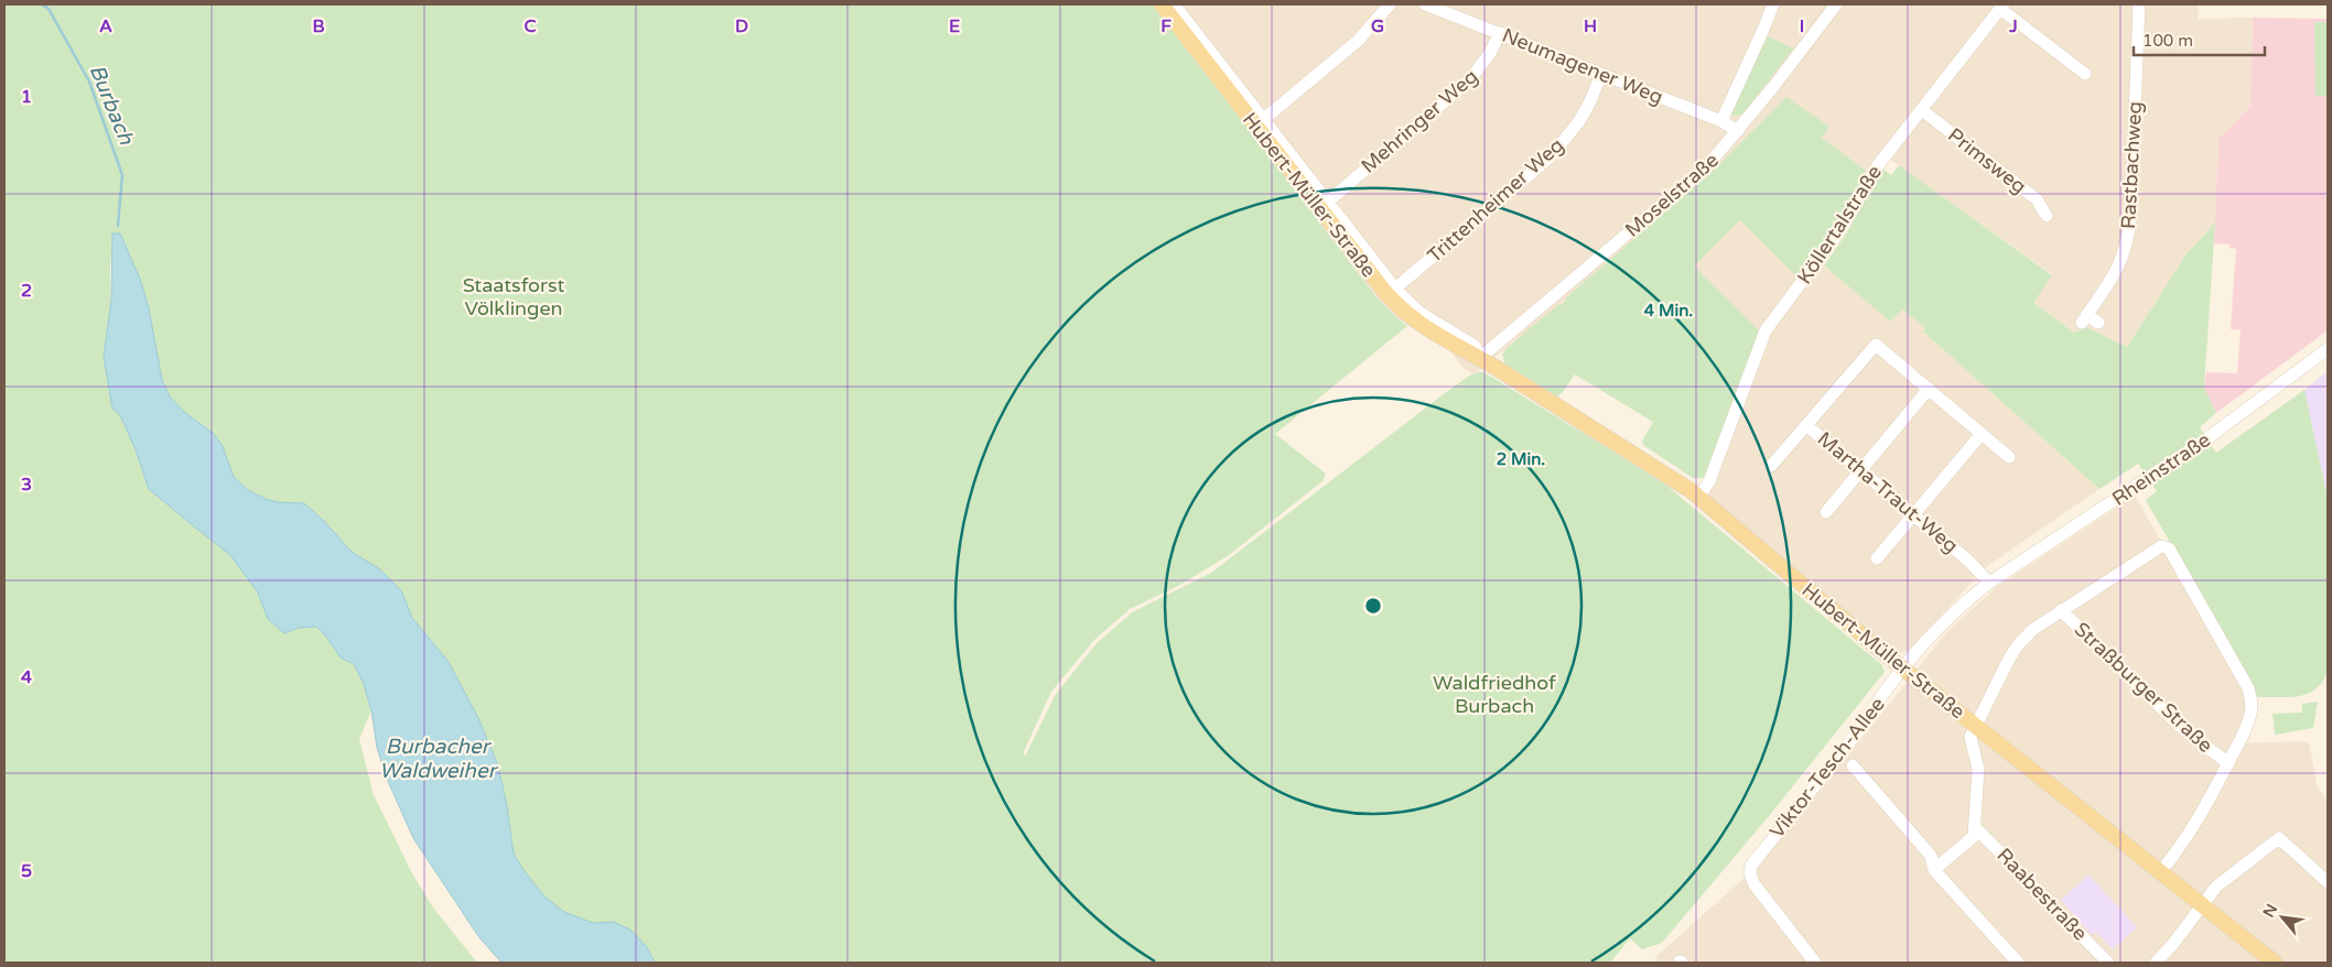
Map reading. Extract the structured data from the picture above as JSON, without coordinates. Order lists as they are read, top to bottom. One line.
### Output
{"streets":{"main road":["Hubert-Müller-Straße"],"street":["Neumagener Weg","Mehringer Weg","Primsweg","Rastbachweg","Moselstraße","Trittenheimer Weg","Köllertalstraße","Rheinstraße","Martha-Traut-Weg","Straßburger Straße","Viktor-Tesch-Allee","Raabestraße"]},"crossings":[["Neumagener Weg","Mehringer Weg"],["Neumagener Weg","Moselstraße"],["Neumagener Weg","Trittenheimer Weg"],["Mehringer Weg","Hubert-Müller-Straße"],["Primsweg","Köllertalstraße"],["Hubert-Müller-Straße","Moselstraße"],["Hubert-Müller-Straße","Trittenheimer Weg"],["Hubert-Müller-Straße","Köllertalstraße"],["Hubert-Müller-Straße","Rheinstraße"],["Hubert-Müller-Straße","Viktor-Tesch-Allee"],["Rheinstraße","Martha-Traut-Weg"],["Rheinstraße","Viktor-Tesch-Allee"]],"water":["Burbach","Burbacher Waldweiher"],"parks":["Staatsforst Völklingen","Waldfriedhof Burbach"],"scale_bar":"100 m","north":"top left","grid":{"columns":["A","B","C","D","E","F","G","H","I","J"],"rows":["1","2","3","4","5"]},"rings":["4 Min.","2 Min."]}
